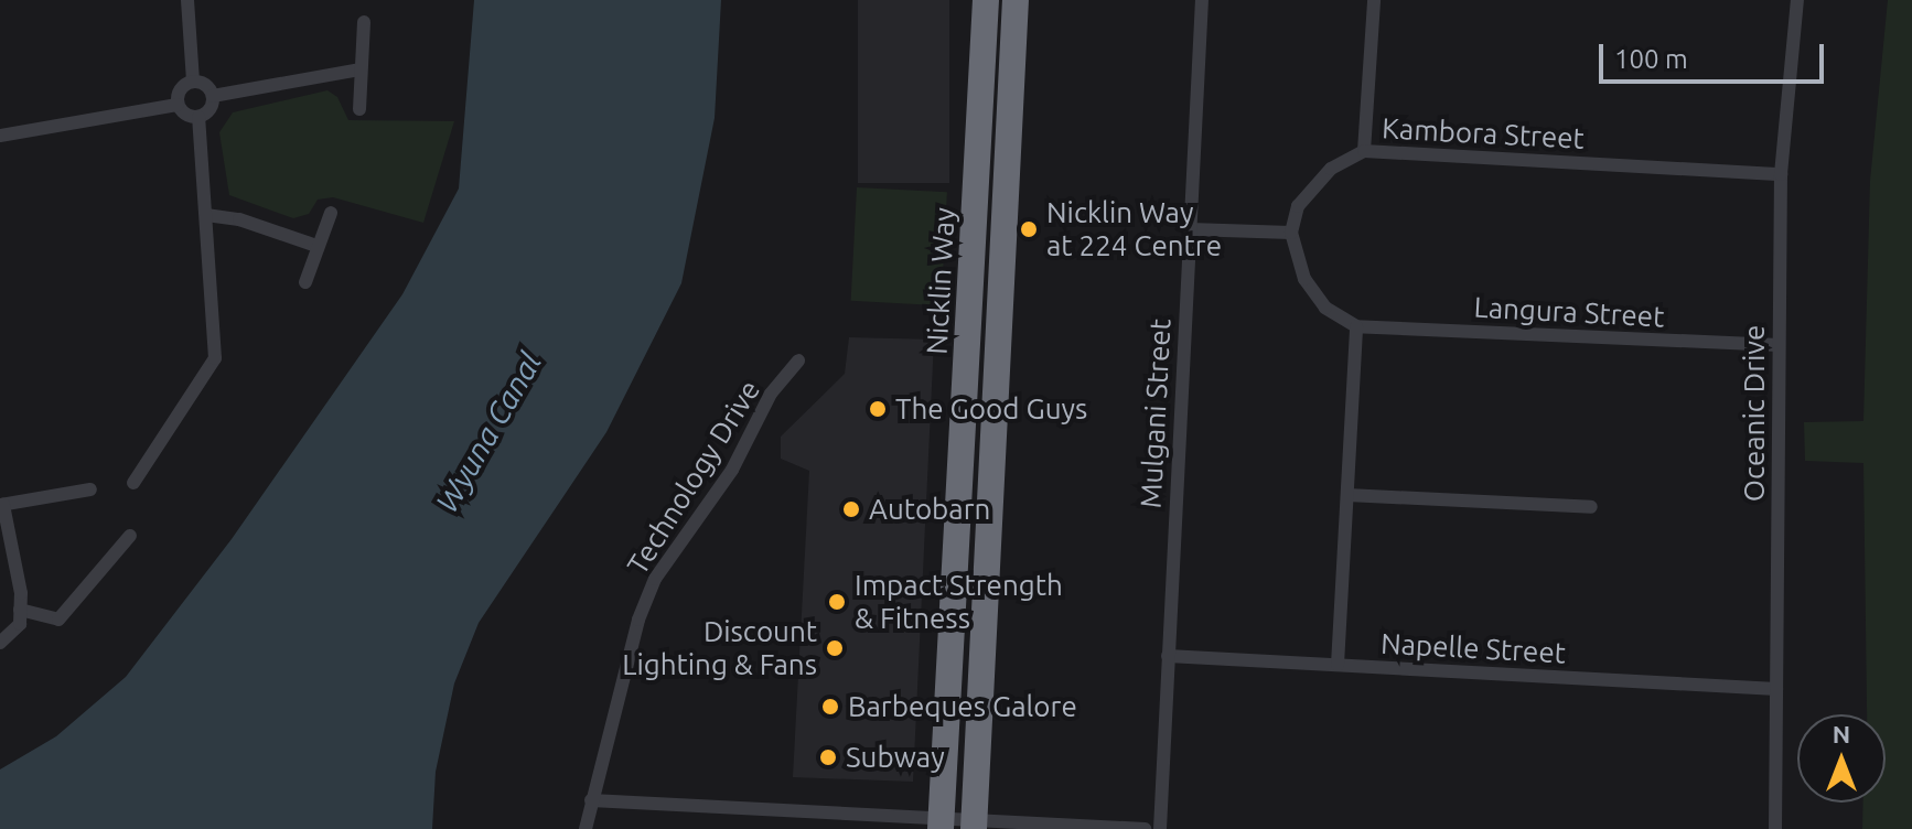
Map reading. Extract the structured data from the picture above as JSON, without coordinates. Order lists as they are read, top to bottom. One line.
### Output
{"streets":{"highway":["Nicklin Way"],"street":["Kambora Street","Langura Street","Mulgani Street","Oceanic Drive","Technology Drive","Napelle Street"]},"crossings":[["Kambora Street","Oceanic Drive"],["Langura Street","Oceanic Drive"],["Mulgani Street","Napelle Street"],["Oceanic Drive","Napelle Street"]],"water":["Wyuna Canal"],"places":["Nicklin Way at 224 Centre","The Good Guys","Autobarn","Impact Strength & Fitness","Discount Lighting & Fans","Barbeques Galore","Subway"],"scale_bar":"100 m","north":"top"}
